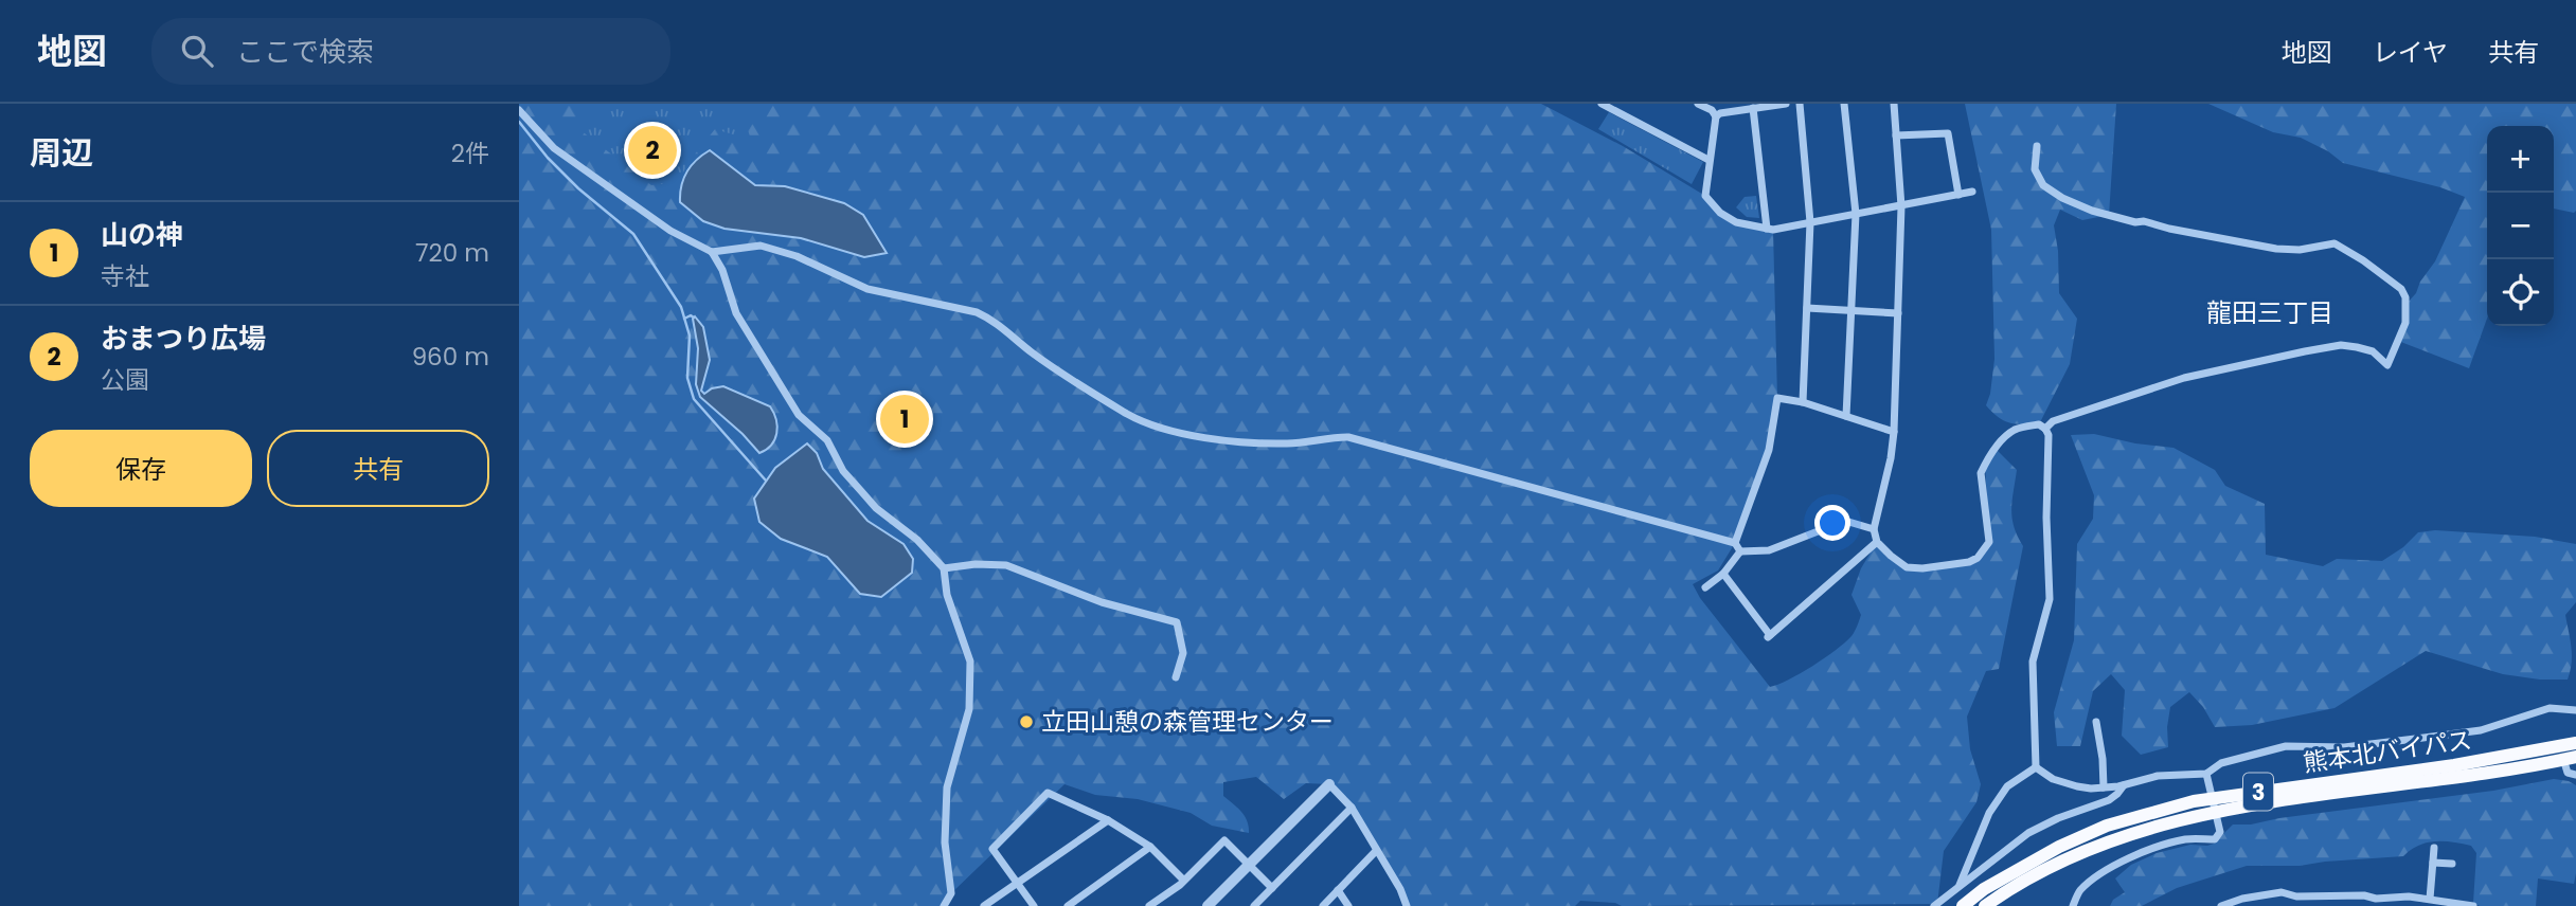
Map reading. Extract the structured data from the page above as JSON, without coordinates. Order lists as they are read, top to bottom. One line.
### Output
{"streets":{"highway":["熊本北バイパス","3"]},"districts":["龍田三丁目"],"places":["立田山憩の森管理センター"],"page":{"header":"地図","search":"ここで検索","nav":["地図","レイヤ","共有"],"heading":["周辺","2件"],"pins":["2","1"],"map_buttons":["+","−"],"list":[{"mark":"1","name":"山の神","note":"寺社","value":"720 m"},{"mark":"2","name":"おまつり広場","note":"公園","value":"960 m"}],"buttons":["保存","共有"]}}
